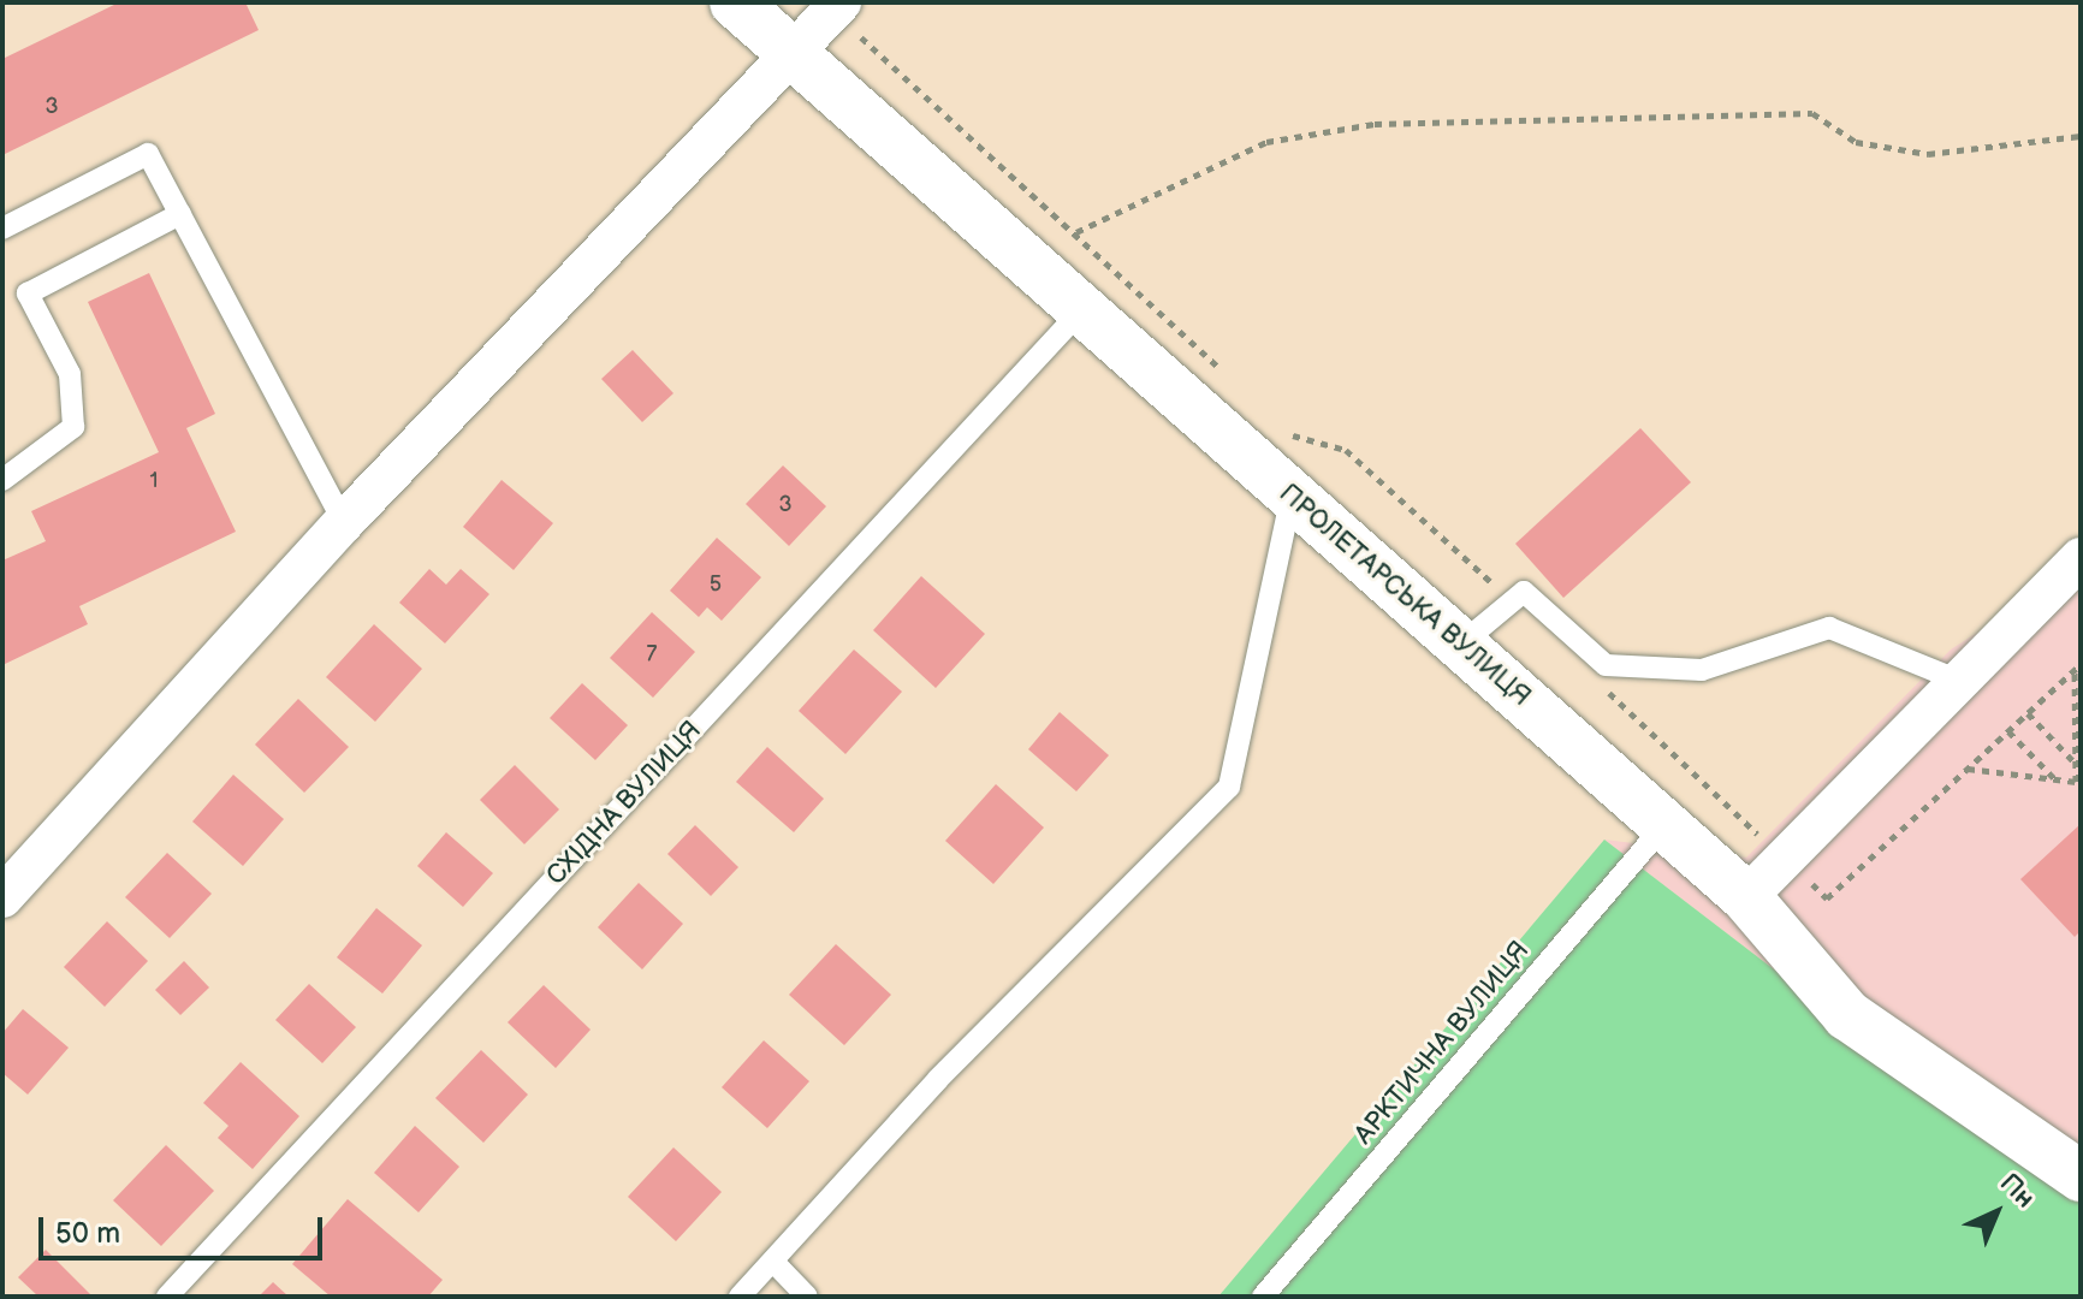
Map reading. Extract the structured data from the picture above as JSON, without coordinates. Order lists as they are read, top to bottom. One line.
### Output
{"streets":{"street":["ПРОЛЕТАРСЬКА ВУЛИЦЯ"],"lane":["СХІДНА ВУЛИЦЯ","АРКТИЧНА ВУЛИЦЯ"]},"crossings":[["ПРОЛЕТАРСЬКА ВУЛИЦЯ","СХІДНА ВУЛИЦЯ"],["ПРОЛЕТАРСЬКА ВУЛИЦЯ","АРКТИЧНА ВУЛИЦЯ"]],"house_numbers":["3","1","3","5","7"],"scale_bar":"50 m","north":"top right"}
